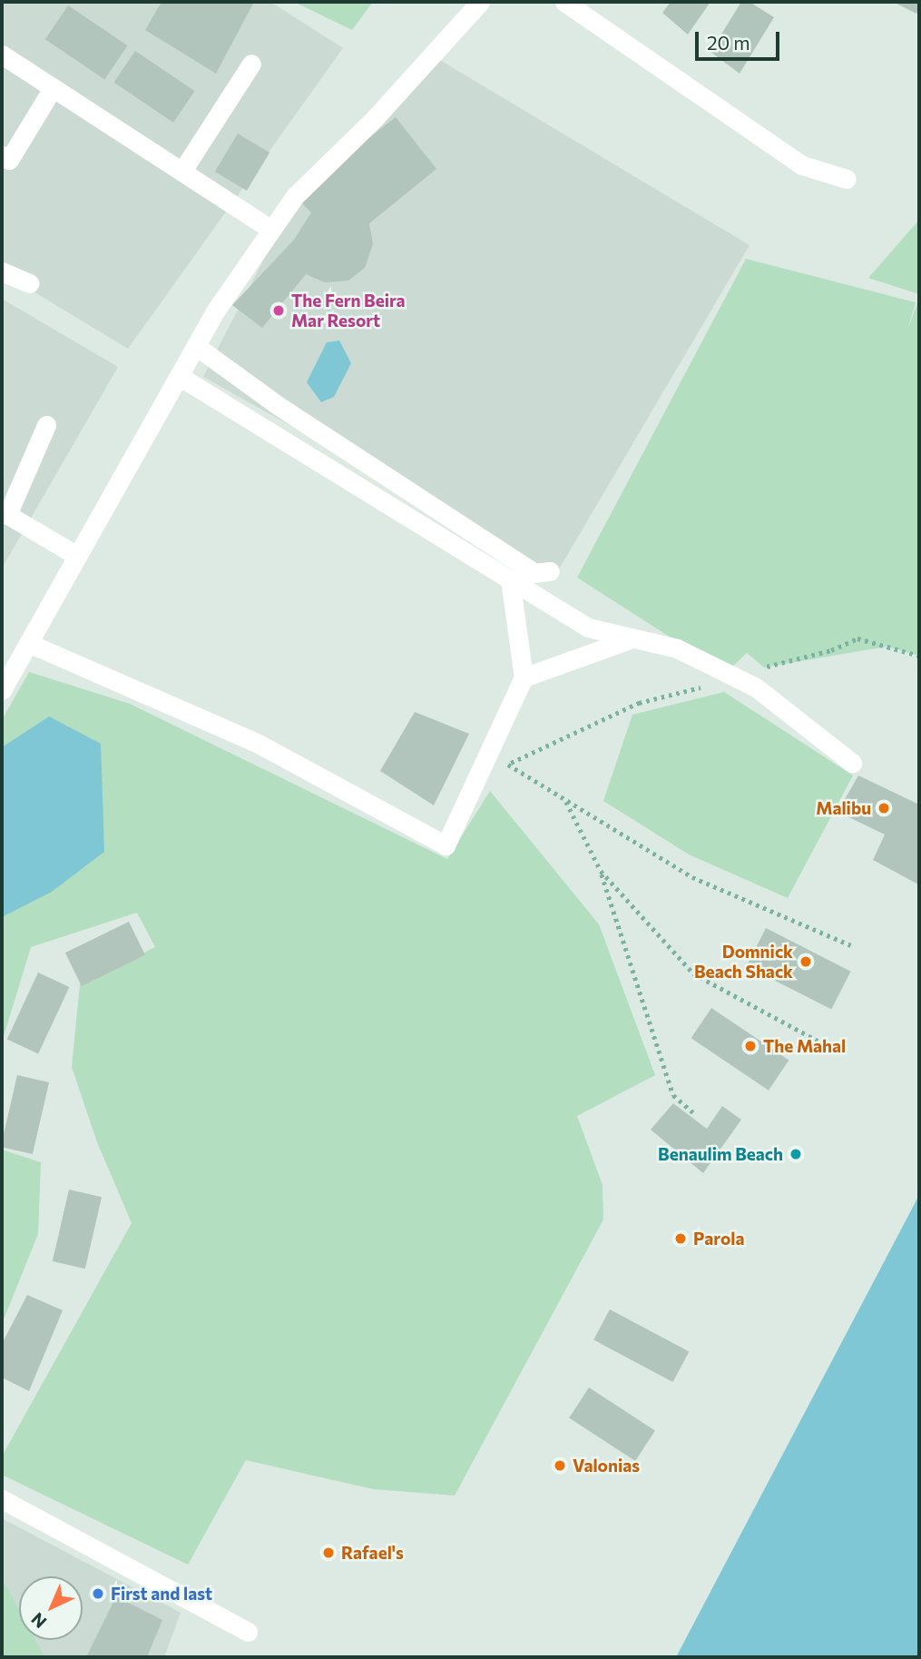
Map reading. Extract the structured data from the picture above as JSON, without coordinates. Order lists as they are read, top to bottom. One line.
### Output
{"places":["The Fern Beira Mar Resort","Malibu","Domnick Beach Shack","The Mahal","Benaulim Beach","Parola","Valonias","Rafael's","First and last"],"scale_bar":"20 m","north":"bottom left"}
